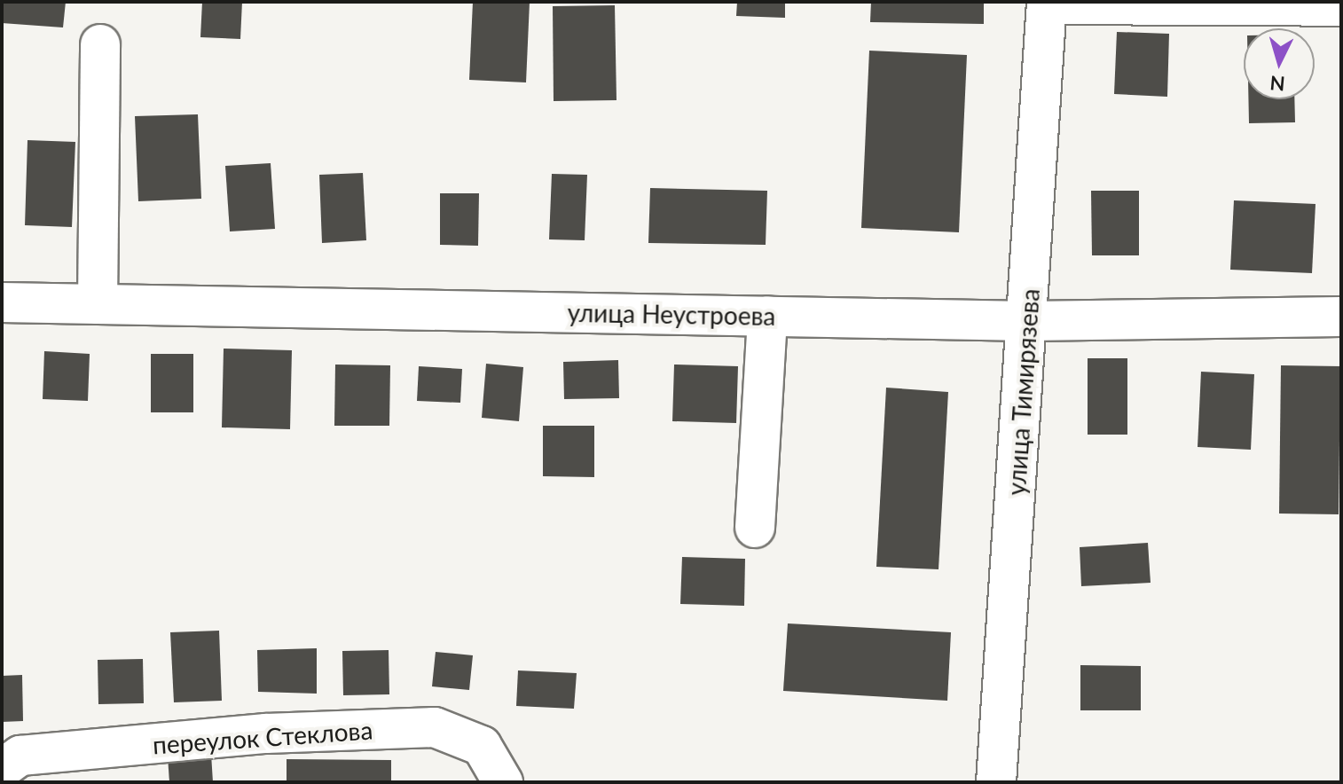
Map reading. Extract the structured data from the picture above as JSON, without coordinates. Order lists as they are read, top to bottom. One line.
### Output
{"streets":{"street":["улица Неустроева","улица Тимирязева","переулок Стеклова"]},"crossings":[["улица Неустроева","улица Тимирязева"]],"north":"bottom"}
